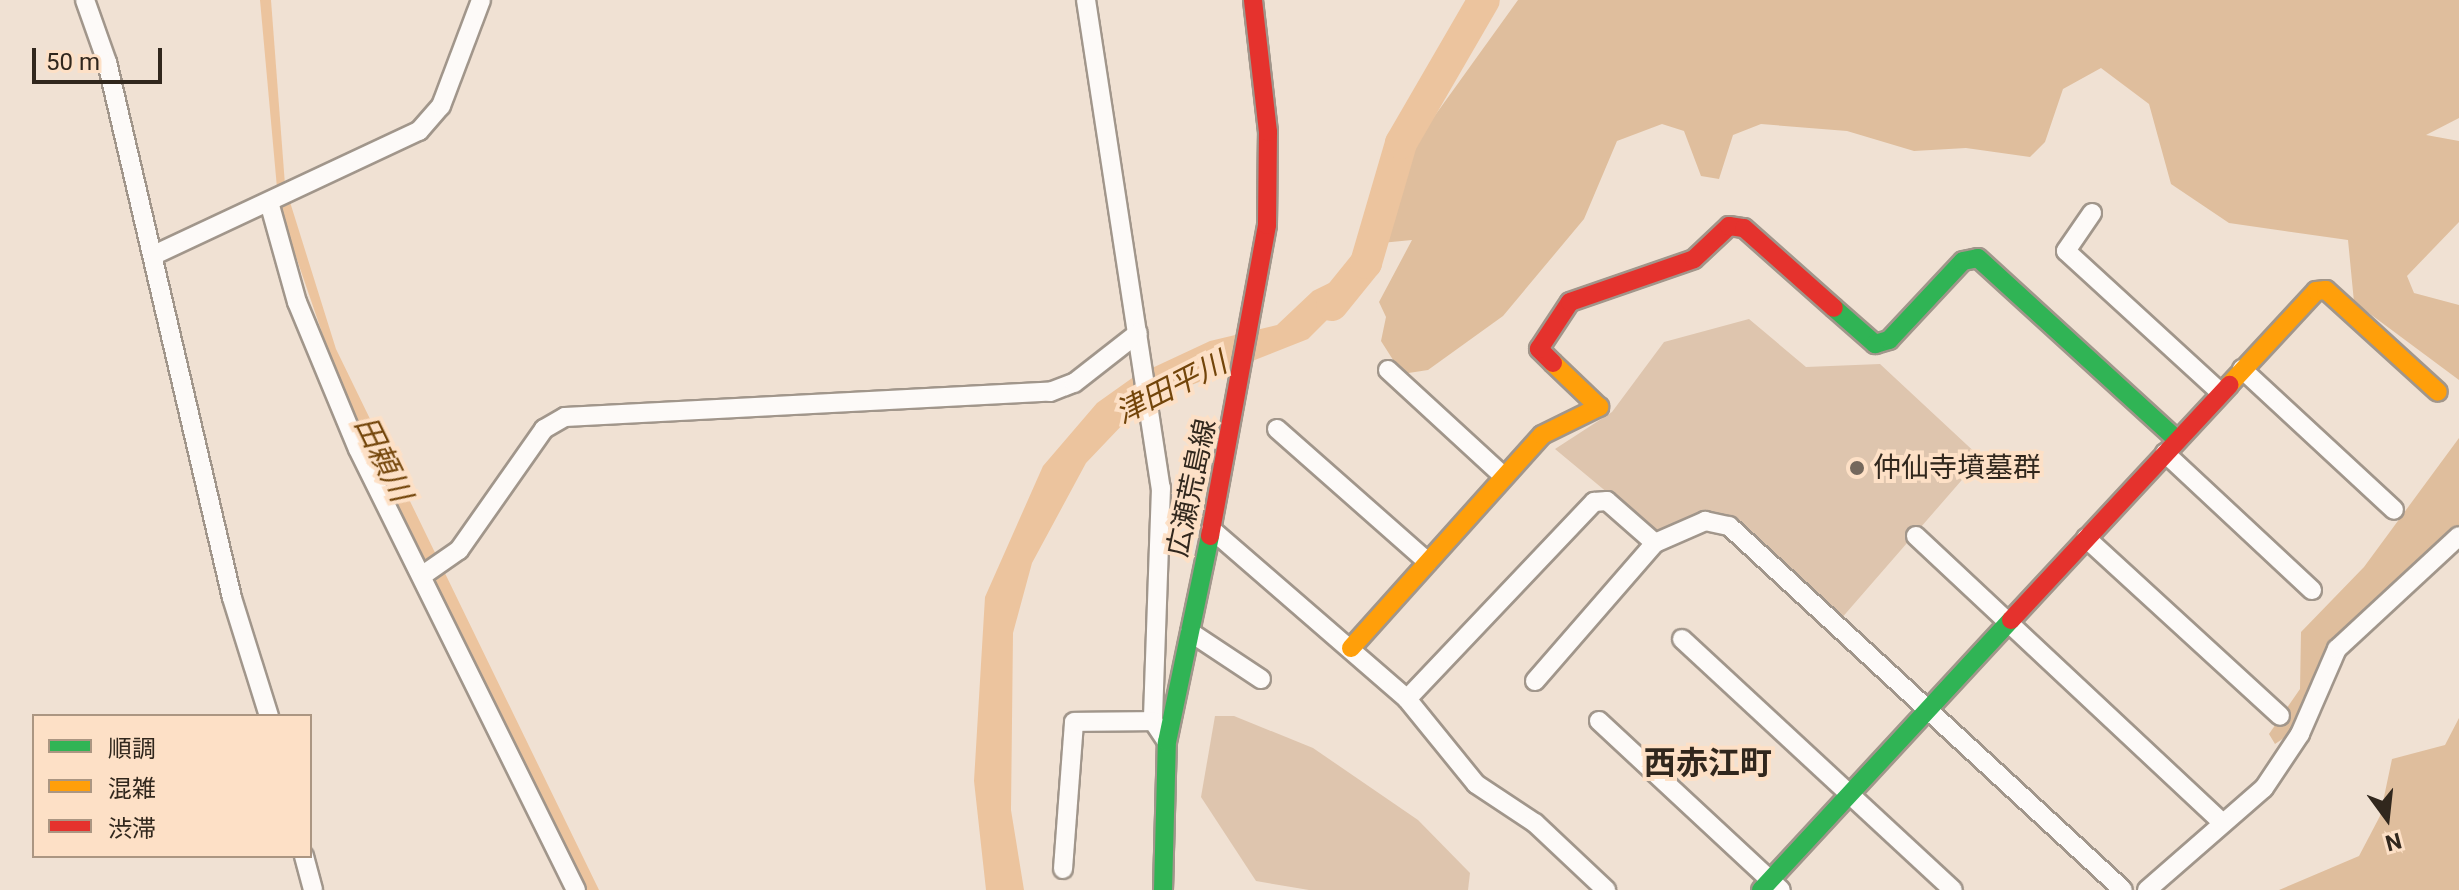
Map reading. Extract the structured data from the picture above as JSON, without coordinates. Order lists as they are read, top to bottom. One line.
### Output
{"streets":{"street":["広瀬荒島線"]},"districts":["西赤江町"],"water":["津田平川","田頼川"],"places":["仲仙寺墳墓群"],"legend":["順調","混雑","渋滞"],"scale_bar":"50 m","north":"bottom"}
